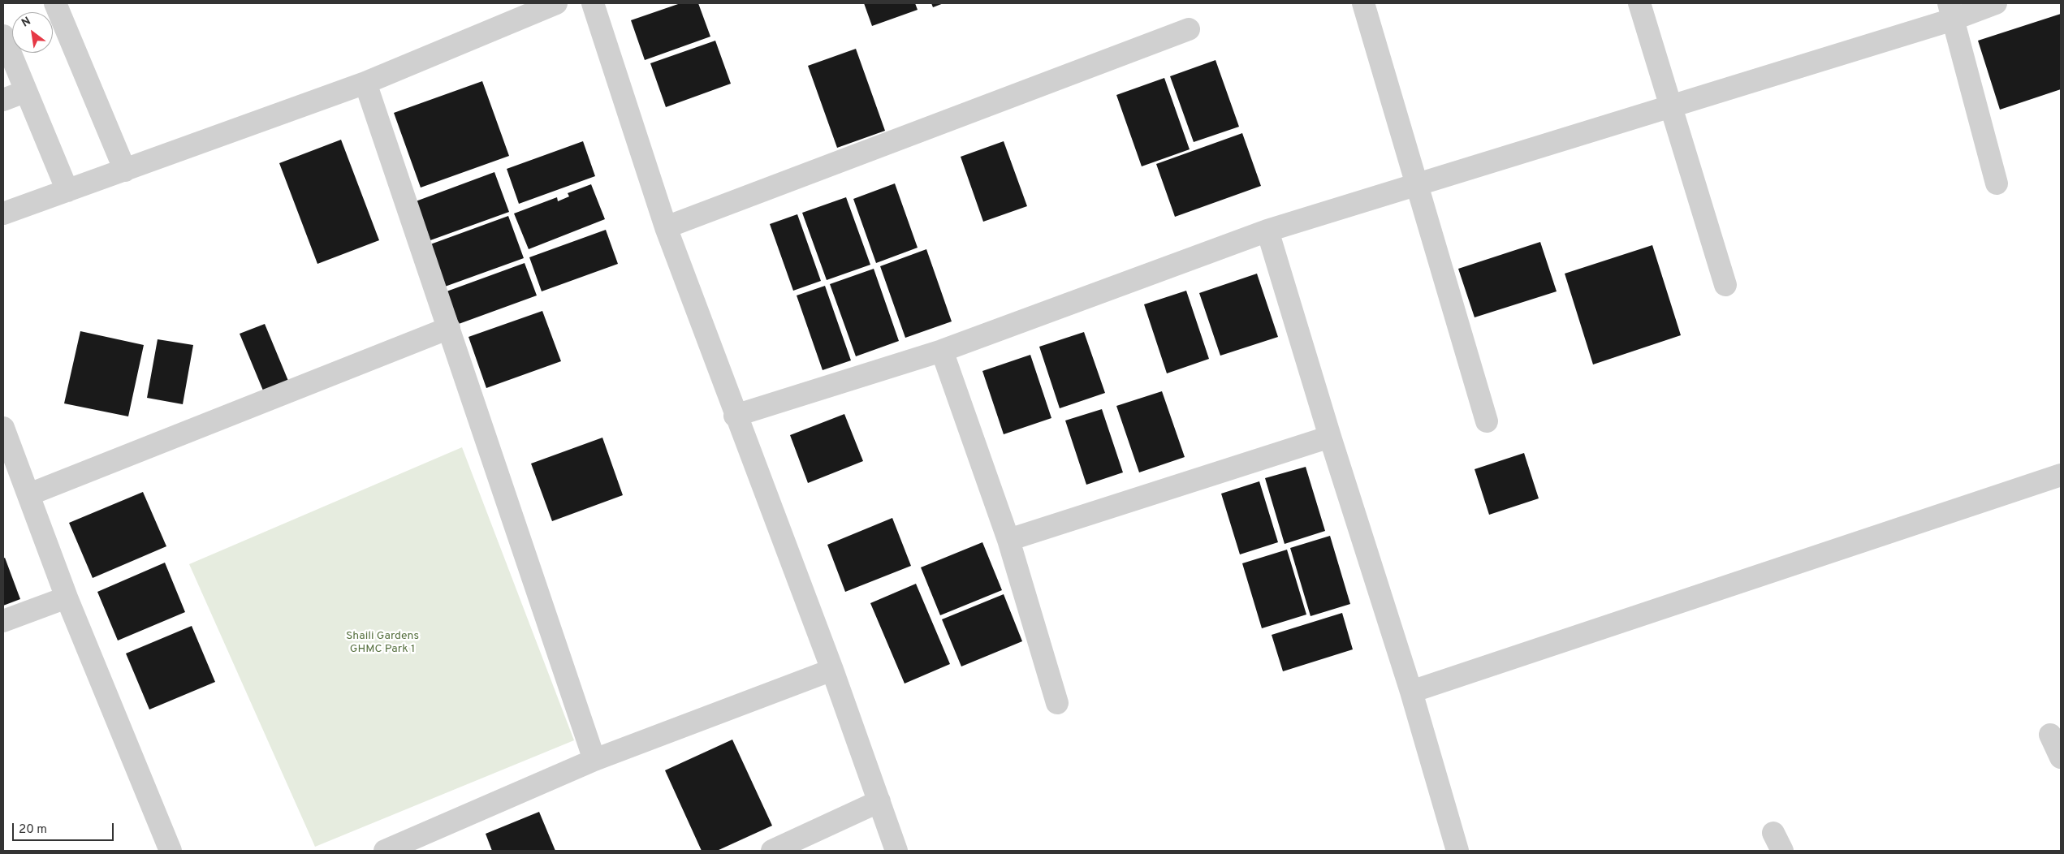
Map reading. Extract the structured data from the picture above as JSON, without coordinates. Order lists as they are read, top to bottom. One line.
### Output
{"parks":["Shaili Gardens GHMC Park 1"],"scale_bar":"20 m","north":"top left"}
